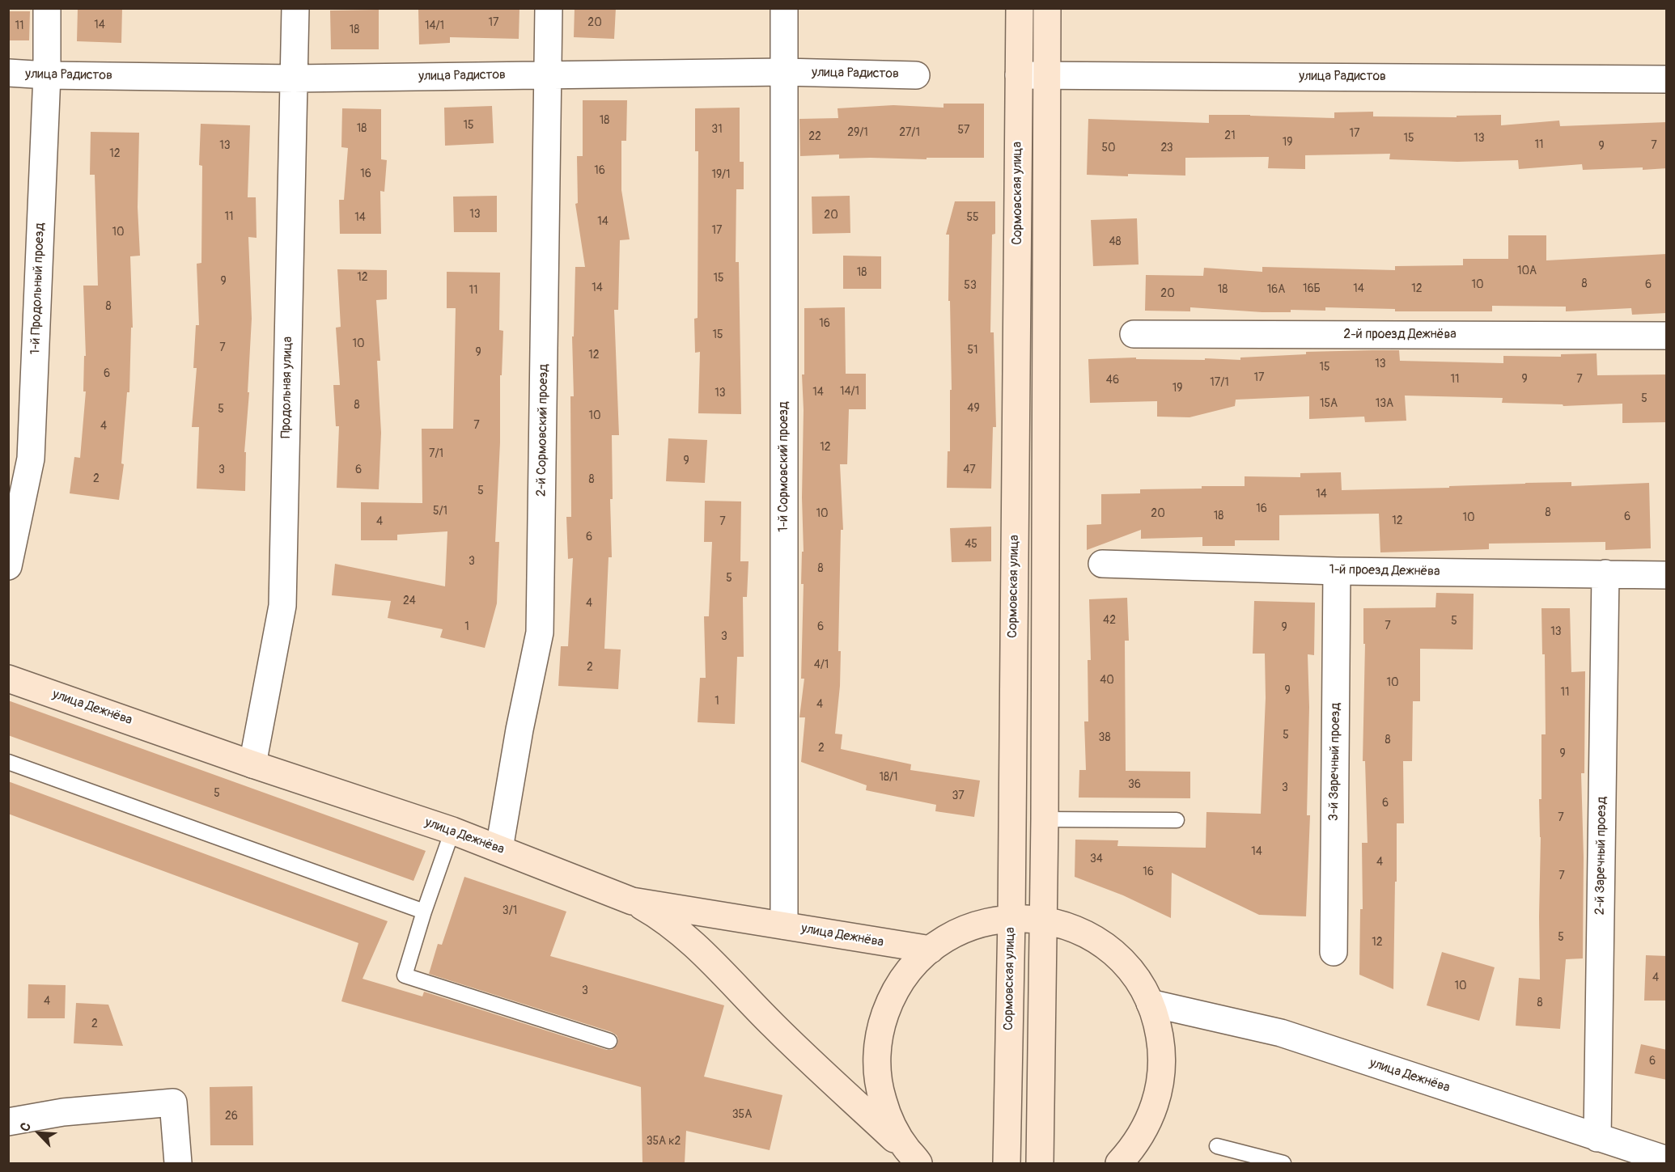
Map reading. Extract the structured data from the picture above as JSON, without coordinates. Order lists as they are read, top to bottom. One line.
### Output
{"streets":{"main road":["Сормовская улица","улица Дежнёва"],"street":["улица Радистов","1-й Продольный проезд","2-й проезд Дежнёва","Продольная улица","2-й Сормовский проезд","1-й Сормовский проезд","1-й проезд Дежнёва","3-й Заречный проезд","2-й Заречный проезд"]},"crossings":[["улица Радистов","Сормовская улица"],["улица Радистов","1-й Продольный проезд"],["улица Радистов","Продольная улица"],["улица Радистов","2-й Сормовский проезд"],["улица Радистов","1-й Сормовский проезд"],["Продольная улица","улица Дежнёва"],["2-й Сормовский проезд","улица Дежнёва"],["1-й Сормовский проезд","улица Дежнёва"],["1-й проезд Дежнёва","3-й Заречный проезд"],["1-й проезд Дежнёва","2-й Заречный проезд"],["улица Дежнёва","2-й Заречный проезд"]],"house_numbers":["17","20","14","11","14/1","18","18","15","18","31","57","29/1","27/1","17","21","22","15","13","19","11","13","7","9","50","23","12","16","16","19/1","13","20","11","14","55","14","17","10","48","10А","18","12","15","9","8","10","6","53","14","16Б","14","12","18","16А","11","20","8","16","15","10","7","51","9","12","13","15","6","17","11","9","7","46","17/1","19","14/1","14","13","5","15А","13А","8","49","5","10","7","4","12","7/1","9","3","6","47","2","8","5","14","16","5/1","8","10","20","18","6","10","12","4","7","6","45","3","8","5","24","4","42","5","7","1","6","9","13","3","4/1","2","40","10","9","11","1","4","5","38","8","2","9","18/1","36","3","5","37","6","7","14","34","4","16","7","3/1","5","12","4","10","3","4","8","2","6","35А","26","35А к2"],"north":"top left"}
